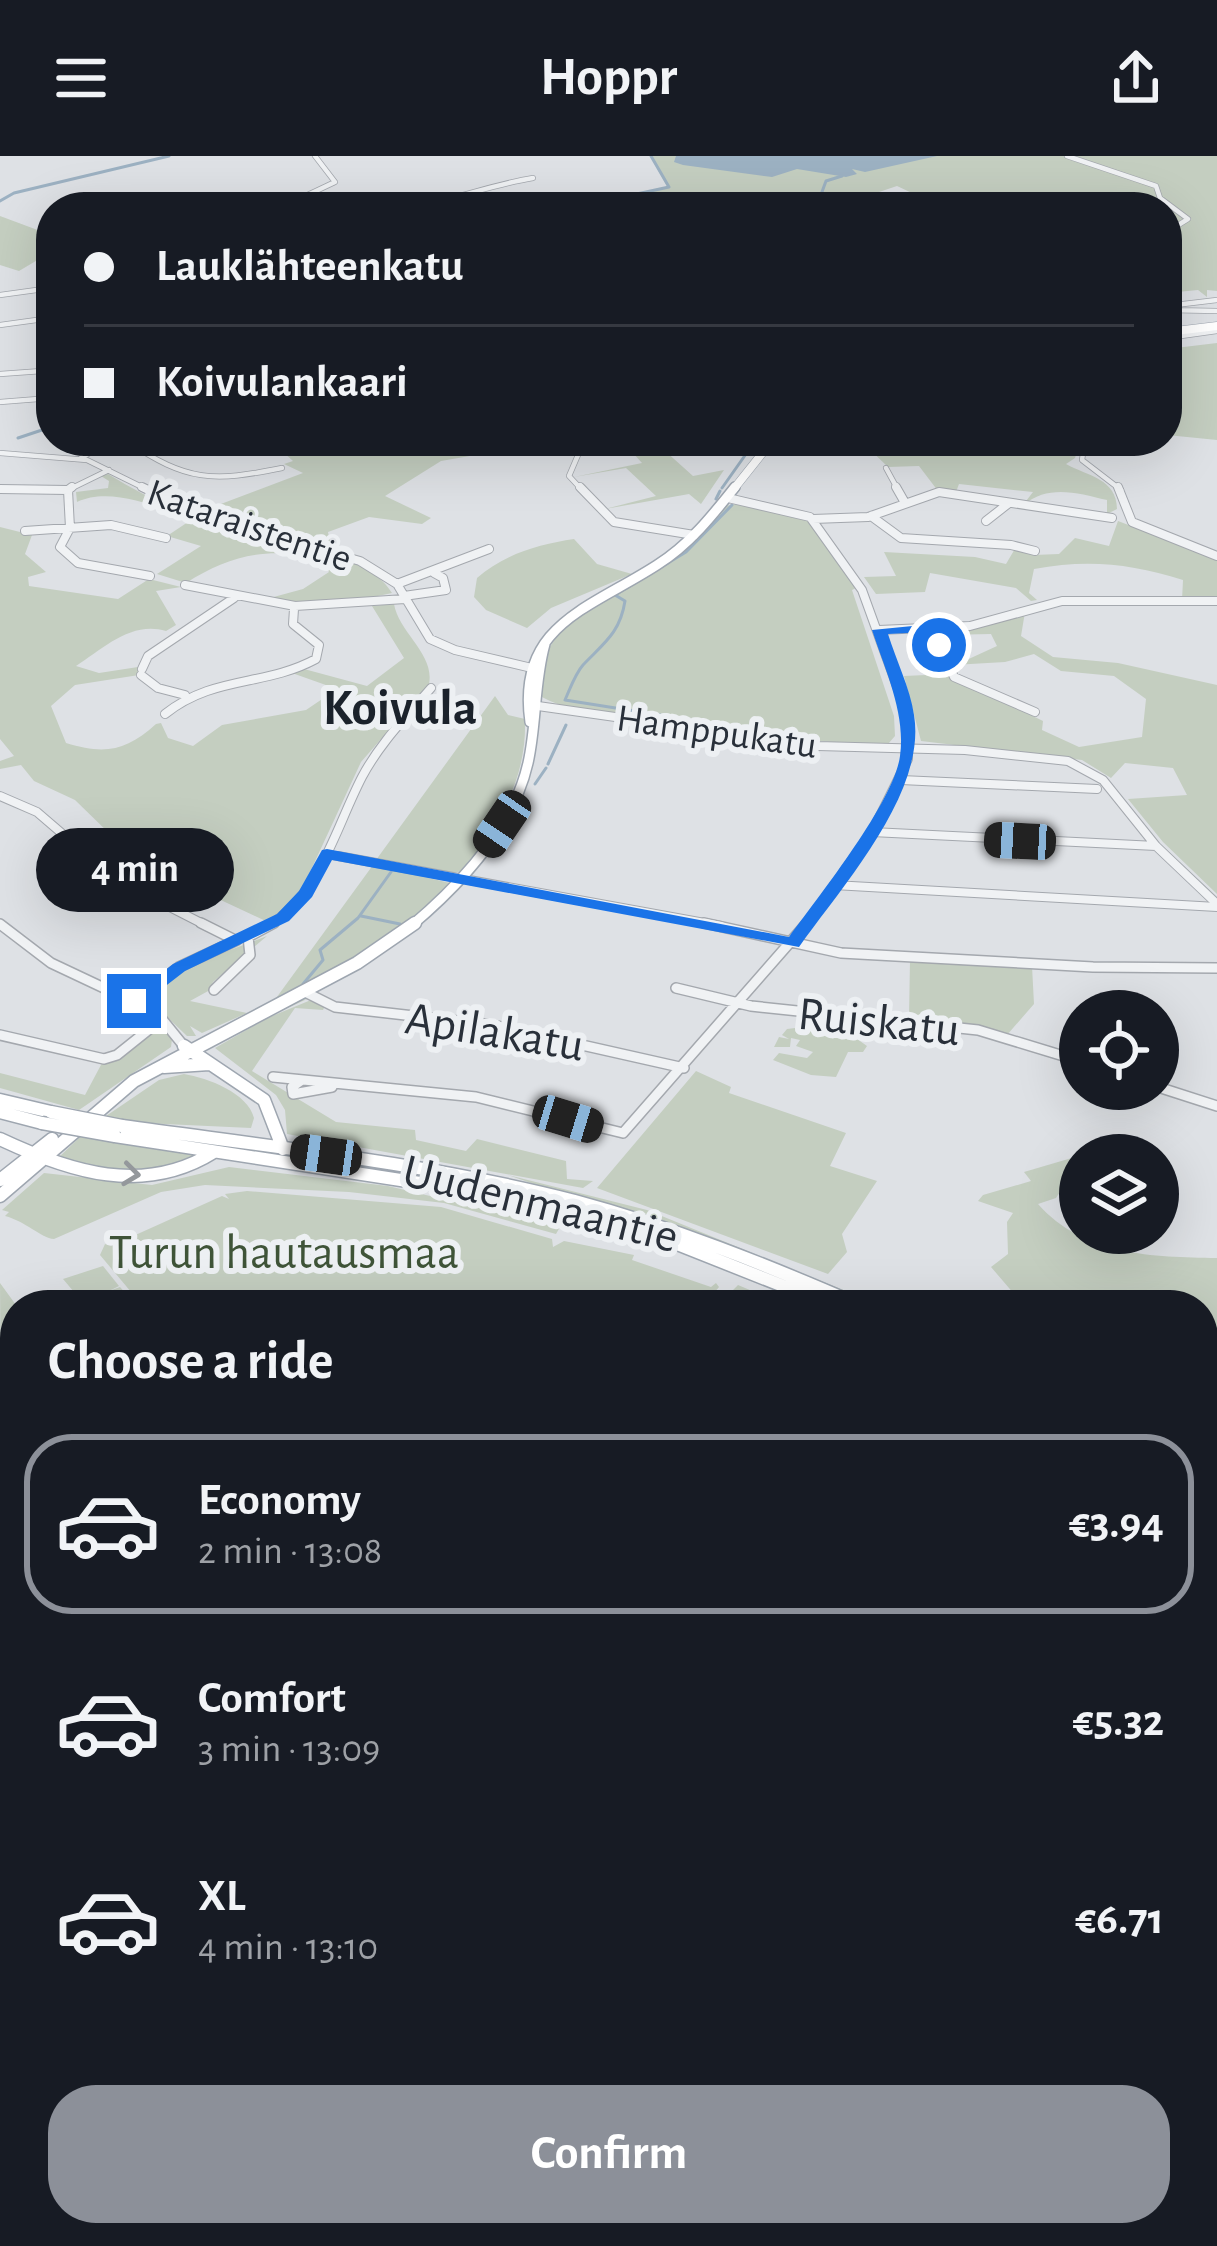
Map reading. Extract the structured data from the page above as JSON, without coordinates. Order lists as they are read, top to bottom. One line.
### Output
{"streets":{"main road":["Uudenmaantie"],"street":["Kataraistentie","Hamppukatu","Ruiskatu","Apilakatu"]},"districts":["Koivula"],"parks":["Turun hautausmaa"],"page":{"header":"Hoppr","banner":["Lauklähteenkatu","Koivulankaari"],"bubble":"4 min","heading":"Choose a ride","list":[{"name":"Economy","note":"2 min · 13:08","value":"€3.94"},{"name":"Comfort","note":"3 min · 13:09","value":"€5.32"},{"name":"XL","note":"4 min · 13:10","value":"€6.71"}],"buttons":"Confirm"}}
